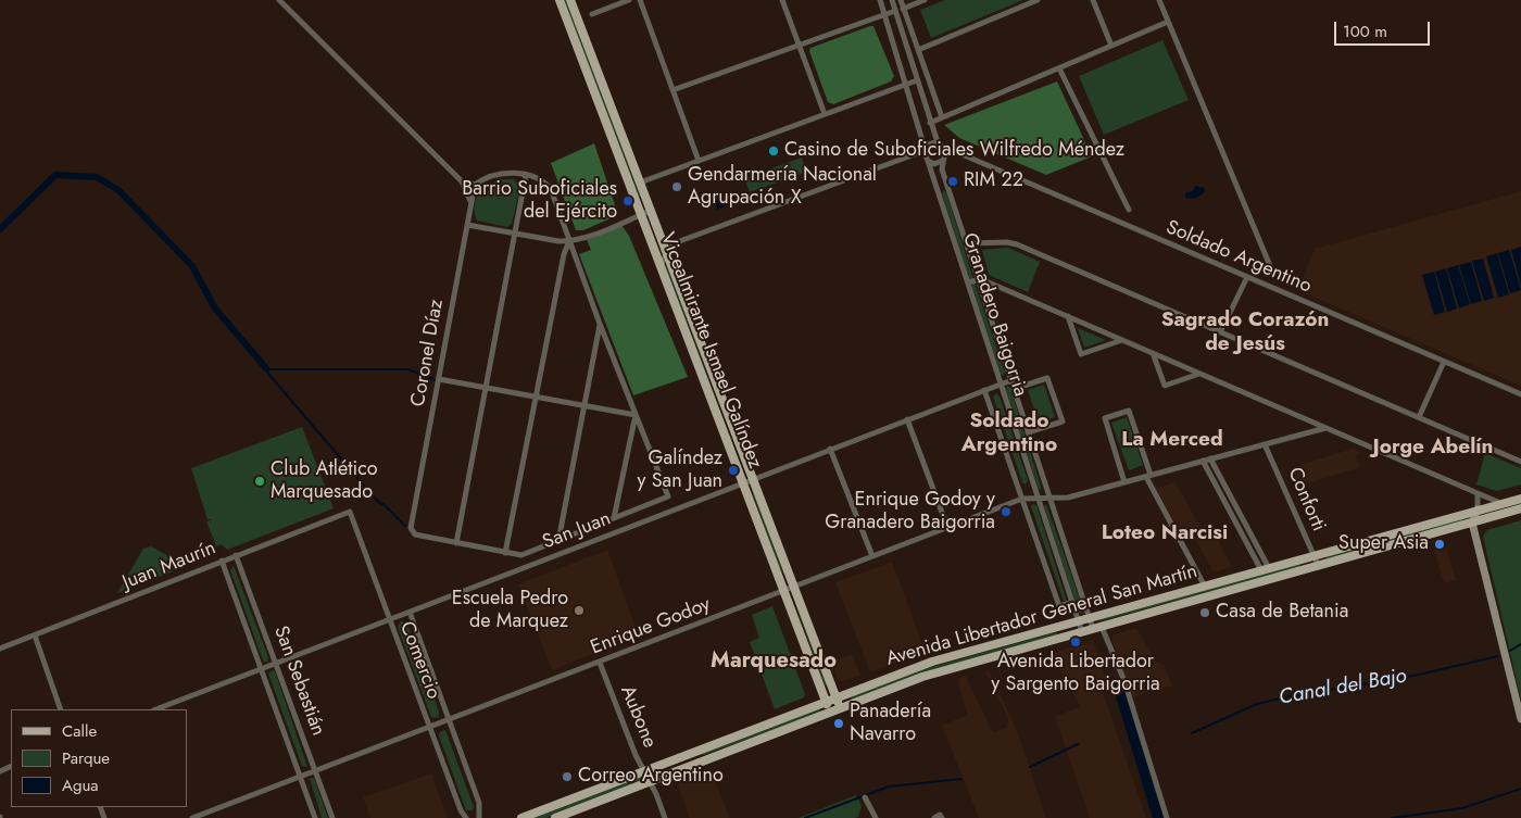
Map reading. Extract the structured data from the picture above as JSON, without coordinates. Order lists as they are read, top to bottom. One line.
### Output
{"streets":{"main road":["Vicealmirante Ismael Galíndez","Avenida Libertador General San Martín"],"street":["Soldado Argentino","Granadero Baigorria","Coronel Díaz","Conforti","San Juan","Juan Maurín","Enrique Godoy","Comercio","San Sebastián","Aubone"]},"crossings":[["Soldado Argentino","Granadero Baigorria"],["Granadero Baigorria","San Juan"],["Granadero Baigorria","Avenida Libertador General San Martín"],["Granadero Baigorria","Enrique Godoy"],["Vicealmirante Ismael Galíndez","San Juan"],["Vicealmirante Ismael Galíndez","Avenida Libertador General San Martín"],["Vicealmirante Ismael Galíndez","Enrique Godoy"],["Conforti","Avenida Libertador General San Martín"],["Conforti","Enrique Godoy"],["San Juan","Comercio"],["San Juan","San Sebastián"],["Juan Maurín","Comercio"],["Juan Maurín","San Sebastián"],["Avenida Libertador General San Martín","Aubone"],["Enrique Godoy","Comercio"],["Enrique Godoy","San Sebastián"],["Enrique Godoy","Aubone"]],"districts":["Sagrado Corazón de Jesús","Soldado Argentino","La Merced","Jorge Abelín","Loteo Narcisi","Marquesado"],"water":["Canal del Bajo"],"places":["Casino de Suboficiales Wilfredo Méndez","RIM 22","Gendarmería Nacional Agrupación X","Barrio Suboficiales del Ejército","Galíndez y San Juan","Club Atlético Marquesado","Enrique Godoy y Granadero Baigorria","Super Asia","Escuela Pedro de Marquez","Casa de Betania","Avenida Libertador y Sargento Baigorria","Panadería Navarro","Correo Argentino"],"legend":["Calle","Parque","Agua"],"scale_bar":"100 m"}
